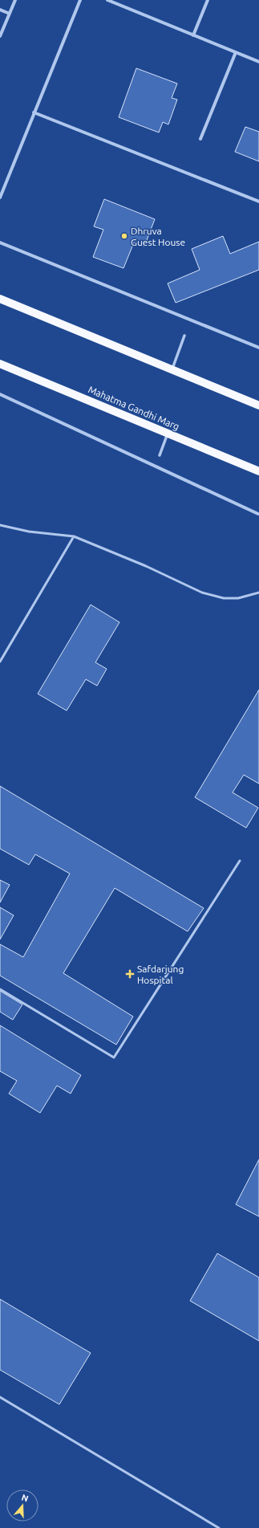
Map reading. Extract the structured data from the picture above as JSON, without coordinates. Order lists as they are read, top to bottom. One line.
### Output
{"streets":{"main road":["Mahatma Gandhi Marg"]},"places":{"other":["Dhruva Guest House"],"health":["Safdarjung Hospital"]},"north":"top"}
